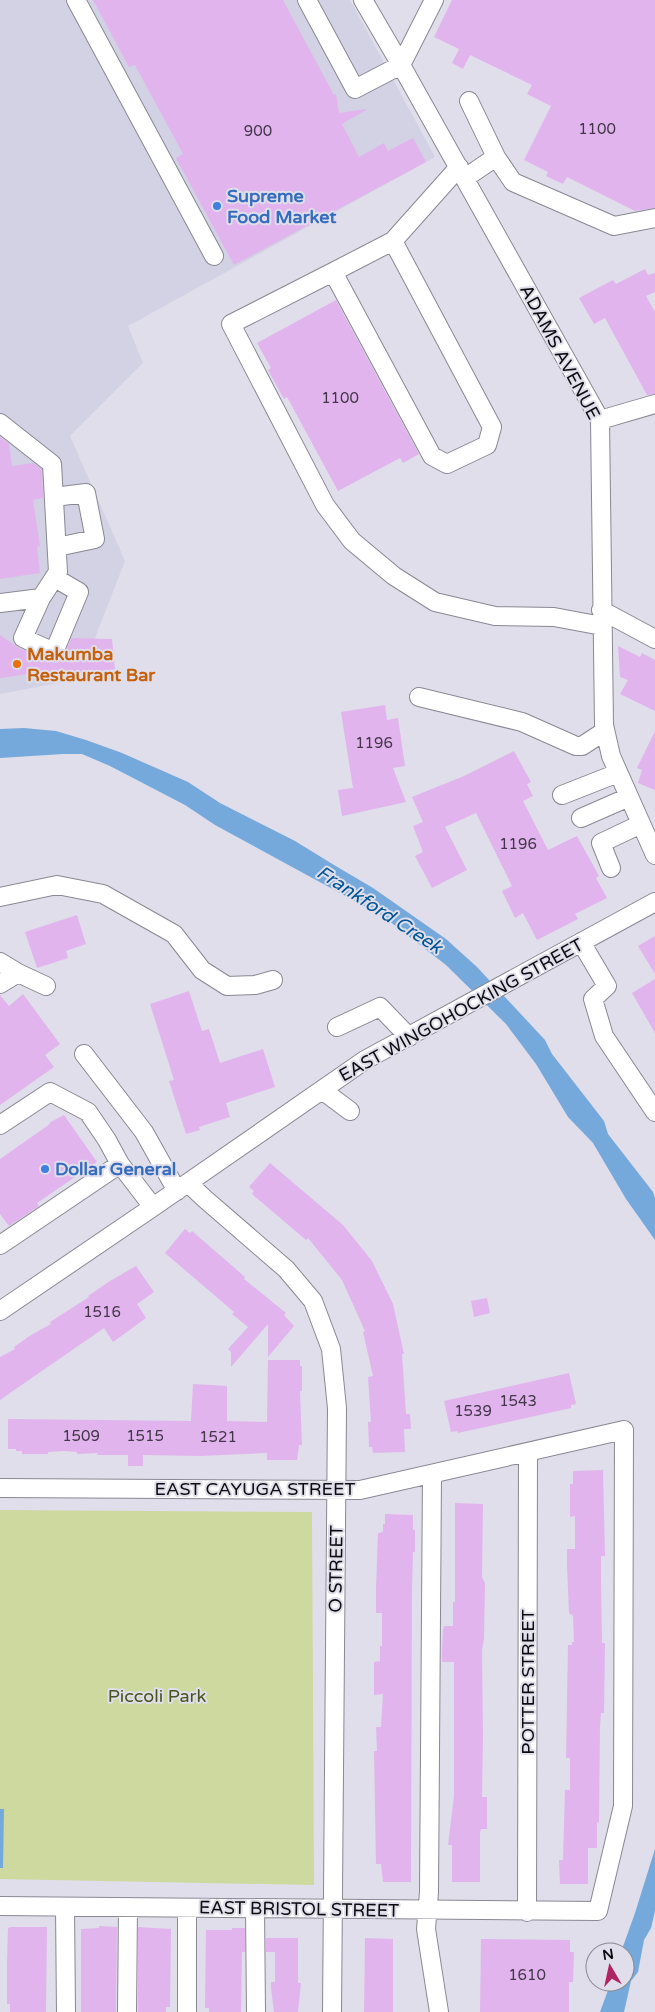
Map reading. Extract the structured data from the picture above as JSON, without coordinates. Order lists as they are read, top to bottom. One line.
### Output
{"streets":{"street":["ADAMS AVENUE","EAST WINGOHOCKING STREET","EAST CAYUGA STREET","O STREET","POTTER STREET","EAST BRISTOL STREET"]},"crossings":[["EAST WINGOHOCKING STREET","O STREET"],["EAST CAYUGA STREET","O STREET"],["EAST CAYUGA STREET","POTTER STREET"],["EAST CAYUGA STREET","EAST BRISTOL STREET"],["O STREET","EAST BRISTOL STREET"],["POTTER STREET","EAST BRISTOL STREET"]],"water":["Frankford Creek"],"parks":["Piccoli Park"],"places":["Supreme Food Market","Makumba Restaurant Bar","Dollar General"],"house_numbers":["1100","900","1100","1196","1196","1516","1543","1539","1509","1515","1521","1610"],"north":"top"}
